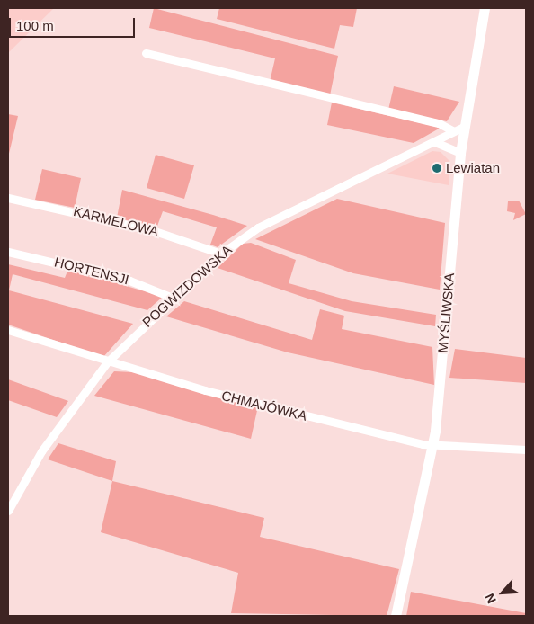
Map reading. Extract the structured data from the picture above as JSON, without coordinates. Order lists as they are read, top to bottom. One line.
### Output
{"streets":{"street":["KARMELOWA","HORTENSJI","POGWIZDOWSKA","MYŚLIWSKA","CHMAJÓWKA"]},"crossings":[["KARMELOWA","POGWIZDOWSKA"],["HORTENSJI","POGWIZDOWSKA"],["POGWIZDOWSKA","MYŚLIWSKA"],["POGWIZDOWSKA","CHMAJÓWKA"],["MYŚLIWSKA","CHMAJÓWKA"]],"places":["Lewiatan"],"scale_bar":"100 m","north":"bottom left"}
